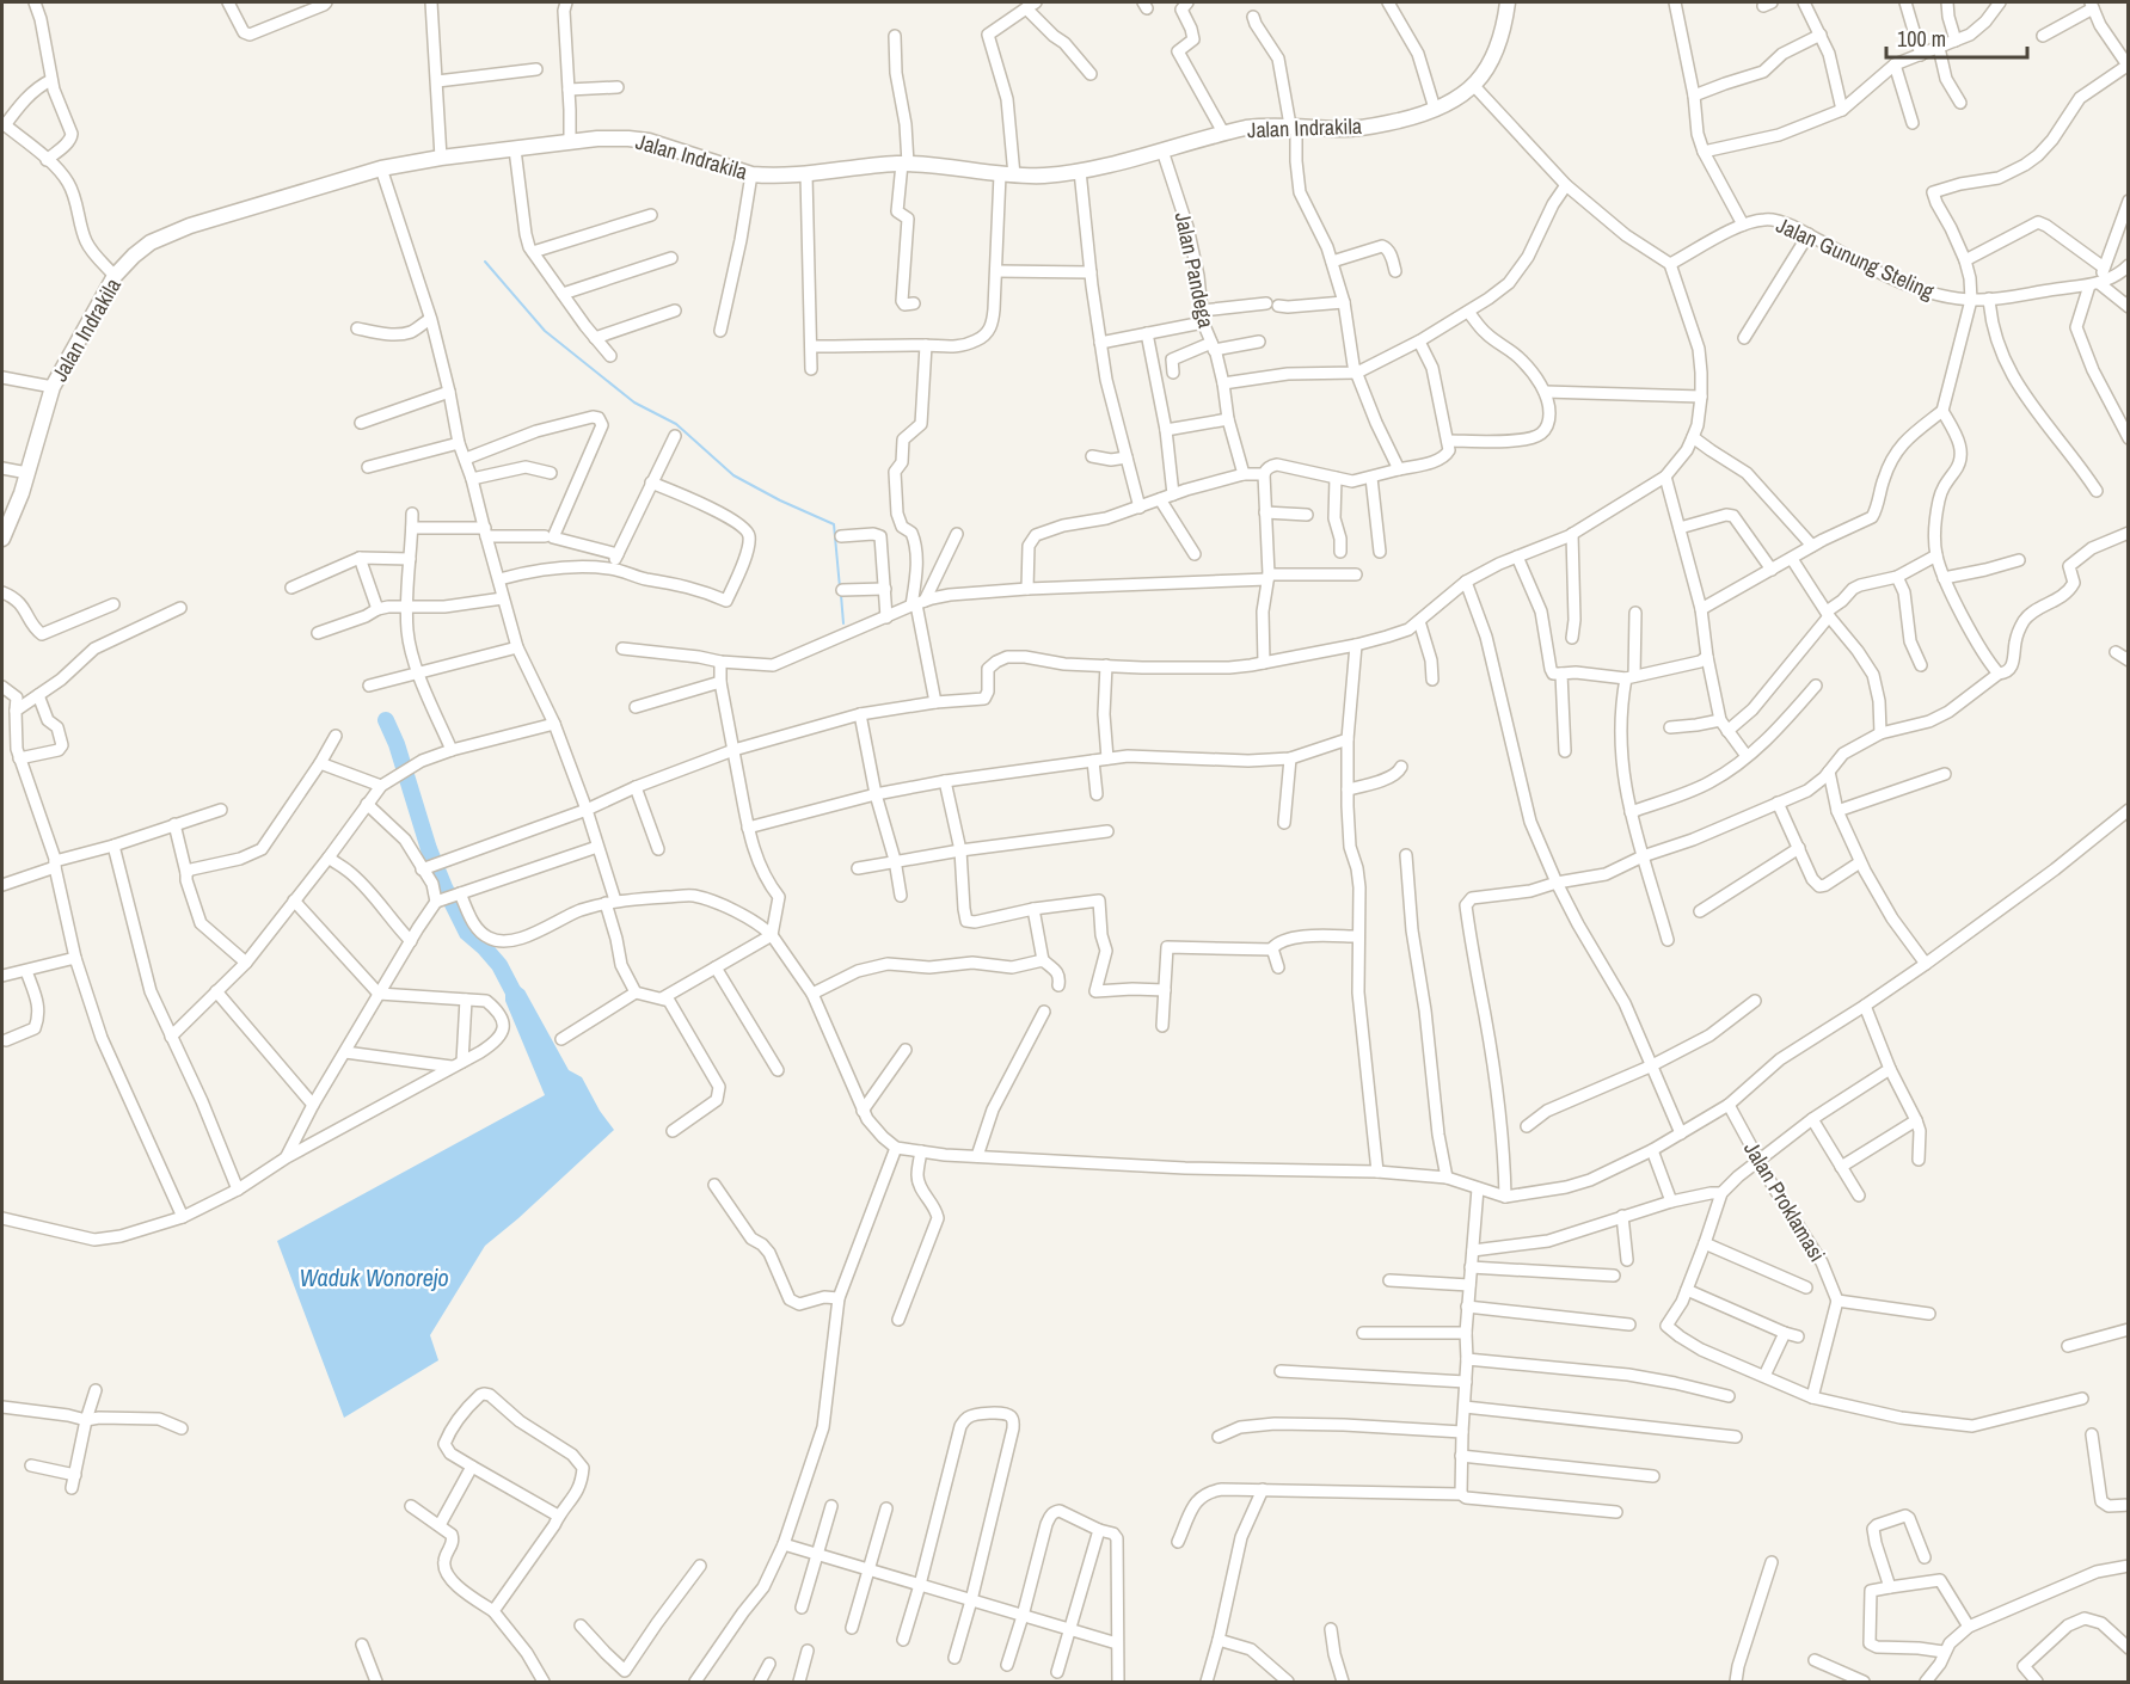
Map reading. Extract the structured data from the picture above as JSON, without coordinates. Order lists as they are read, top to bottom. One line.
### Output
{"streets":{"street":["Jalan Indrakila","Jalan Gunung Steling","Jalan Pandega","Jalan Proklamasi"]},"crossings":[["Jalan Indrakila","Jalan Pandega"]],"water":["Waduk Wonorejo"],"scale_bar":"100 m"}
